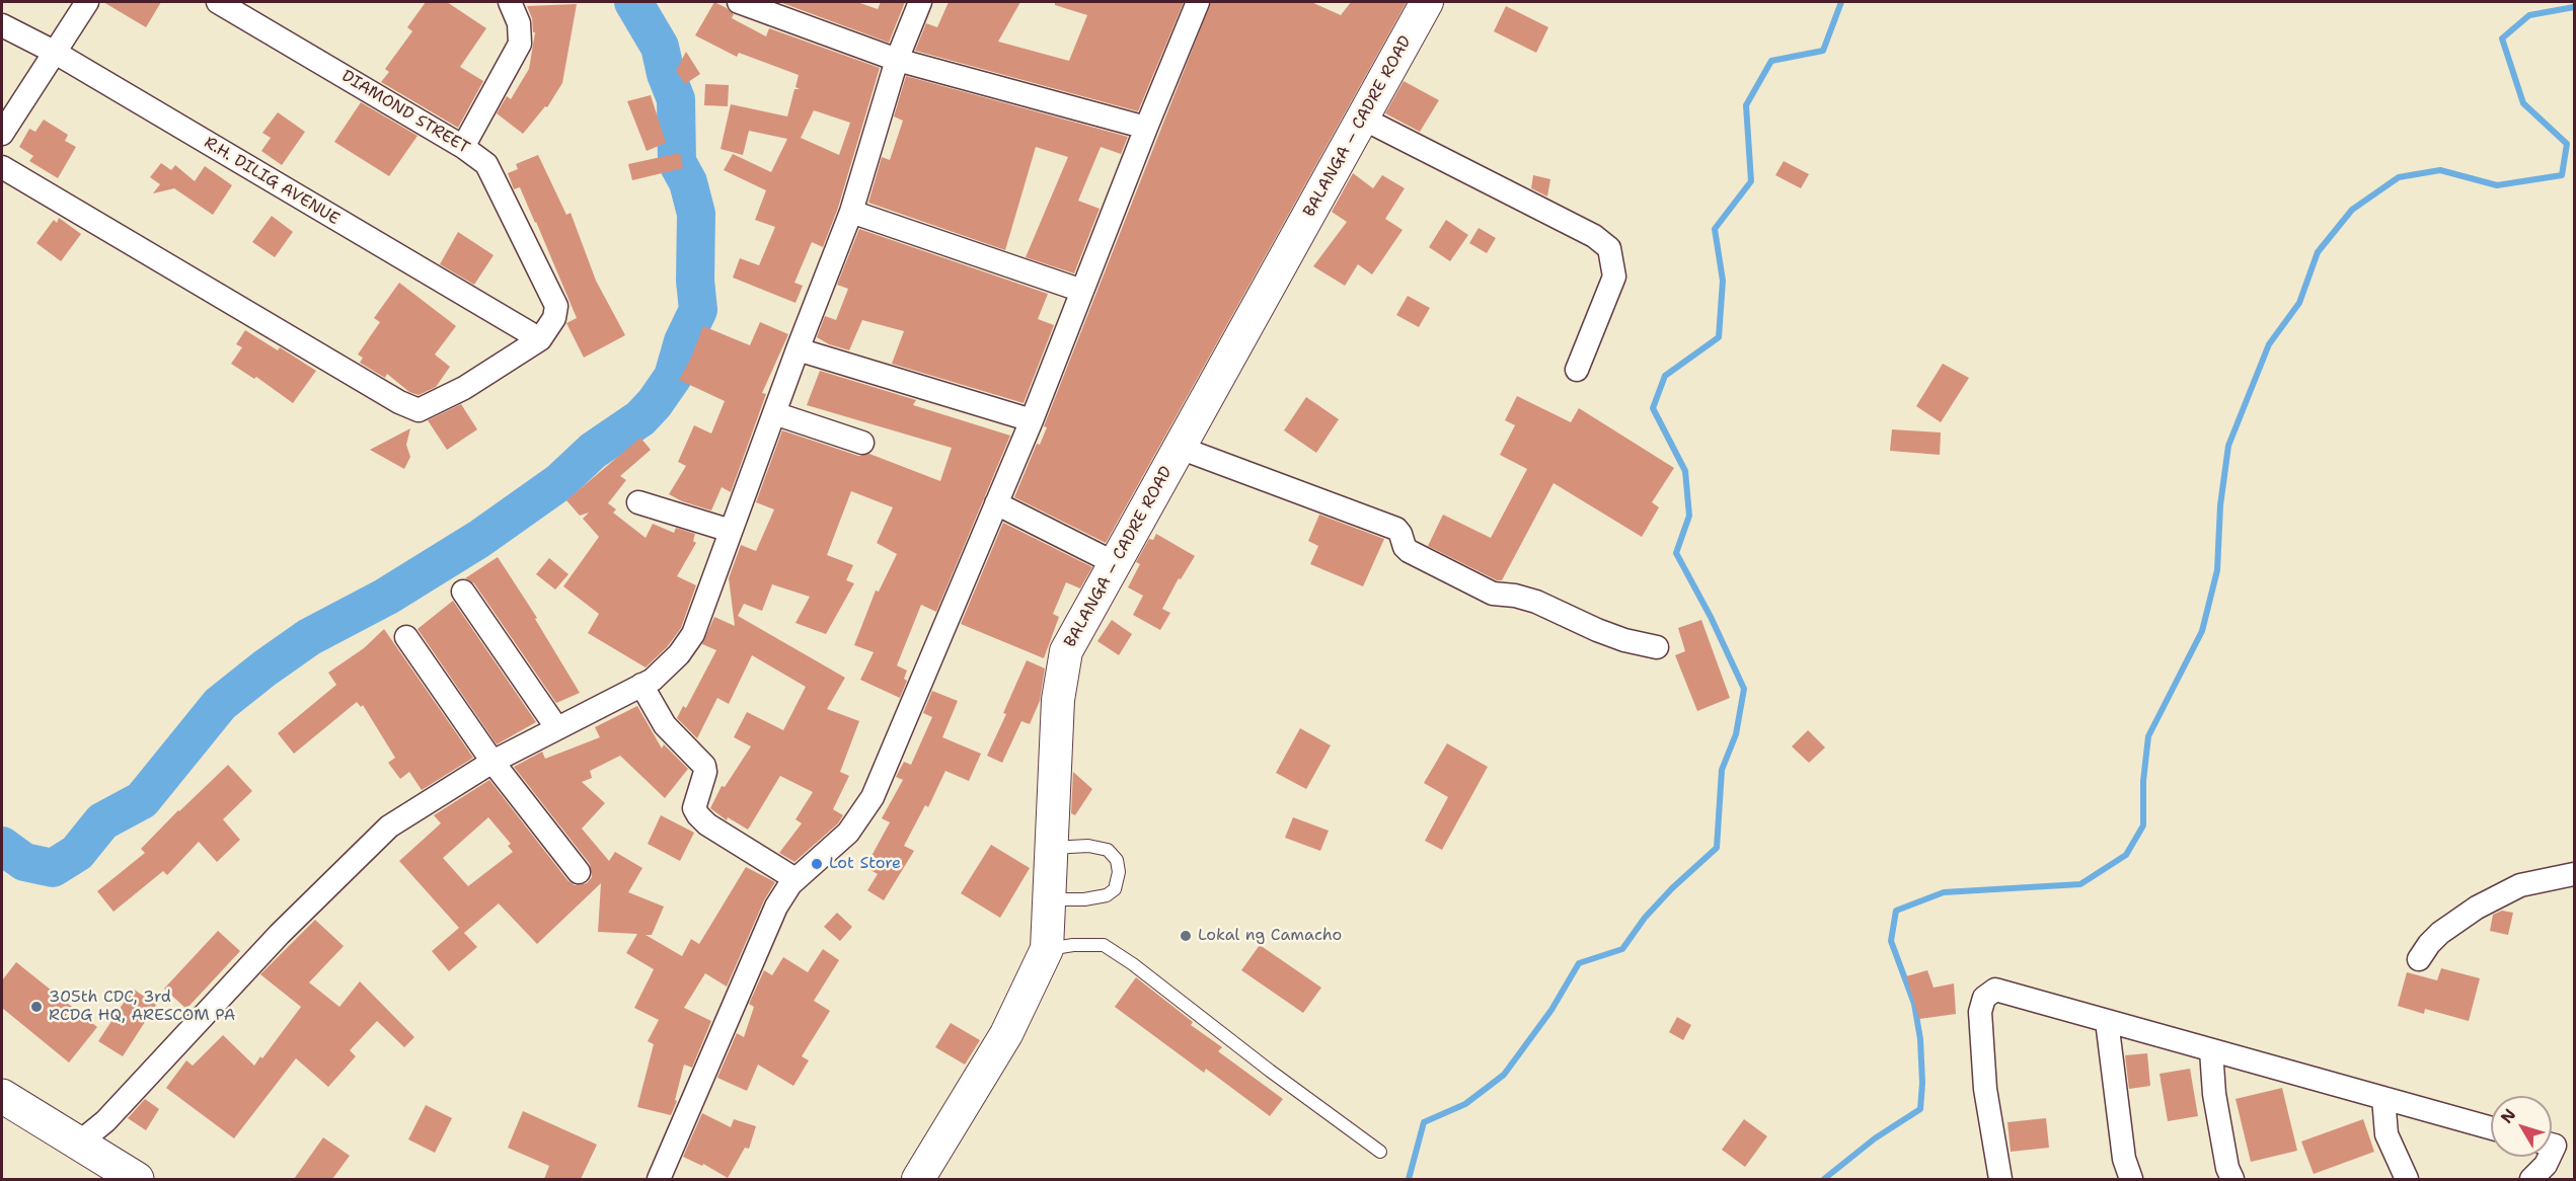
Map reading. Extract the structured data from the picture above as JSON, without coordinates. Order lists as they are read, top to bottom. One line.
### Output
{"streets":{"street":["DIAMOND STREET","BALANGA – CADRE ROAD","R.H. DILIG AVENUE"]},"crossings":[["DIAMOND STREET","R.H. DILIG AVENUE"]],"places":["Lot Store","Lokal ng Camacho","305th CDC, 3rd RCDG HQ, ARESCOM PA"],"north":"top left"}
